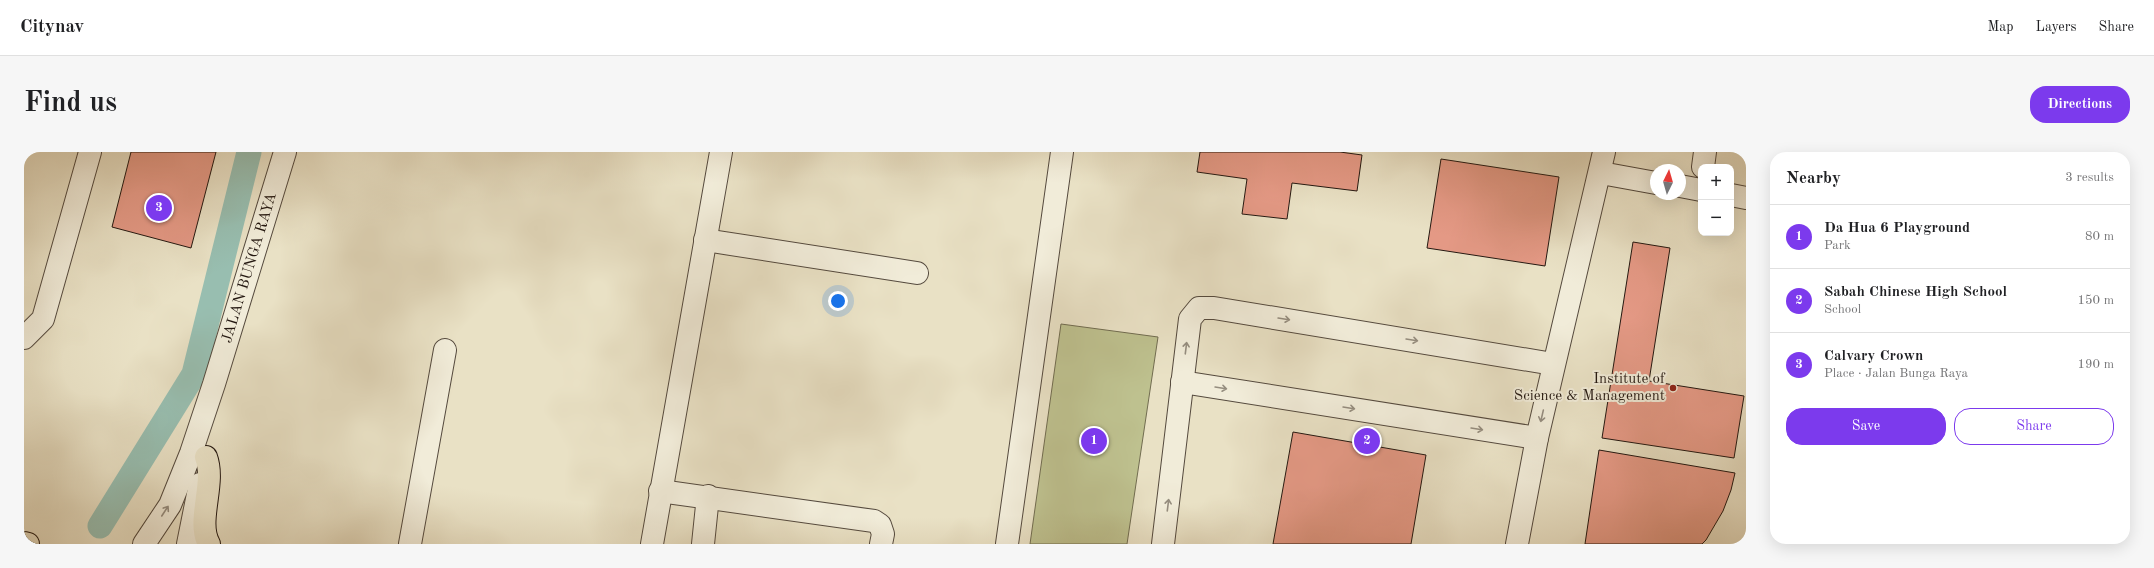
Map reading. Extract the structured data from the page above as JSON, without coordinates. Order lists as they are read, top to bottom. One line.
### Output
{"streets":{"street":["JALAN BUNGA RAYA"]},"places":["Institute of Science & Management"],"north":"top","page":{"header":"Citynav","nav":["Map","Layers","Share"],"buttons":["Directions",["Save","Share"]],"title":"Find us","heading":["Nearby","3 results"],"map_buttons":["+","−"],"pins":["3","1","2"],"list":[{"mark":"1","name":"Da Hua 6 Playground","note":"Park","value":"80 m"},{"mark":"2","name":"Sabah Chinese High School","note":"School","value":"150 m"},{"mark":"3","name":"Calvary Crown","note":"Place · Jalan Bunga Raya","value":"190 m"}]}}
